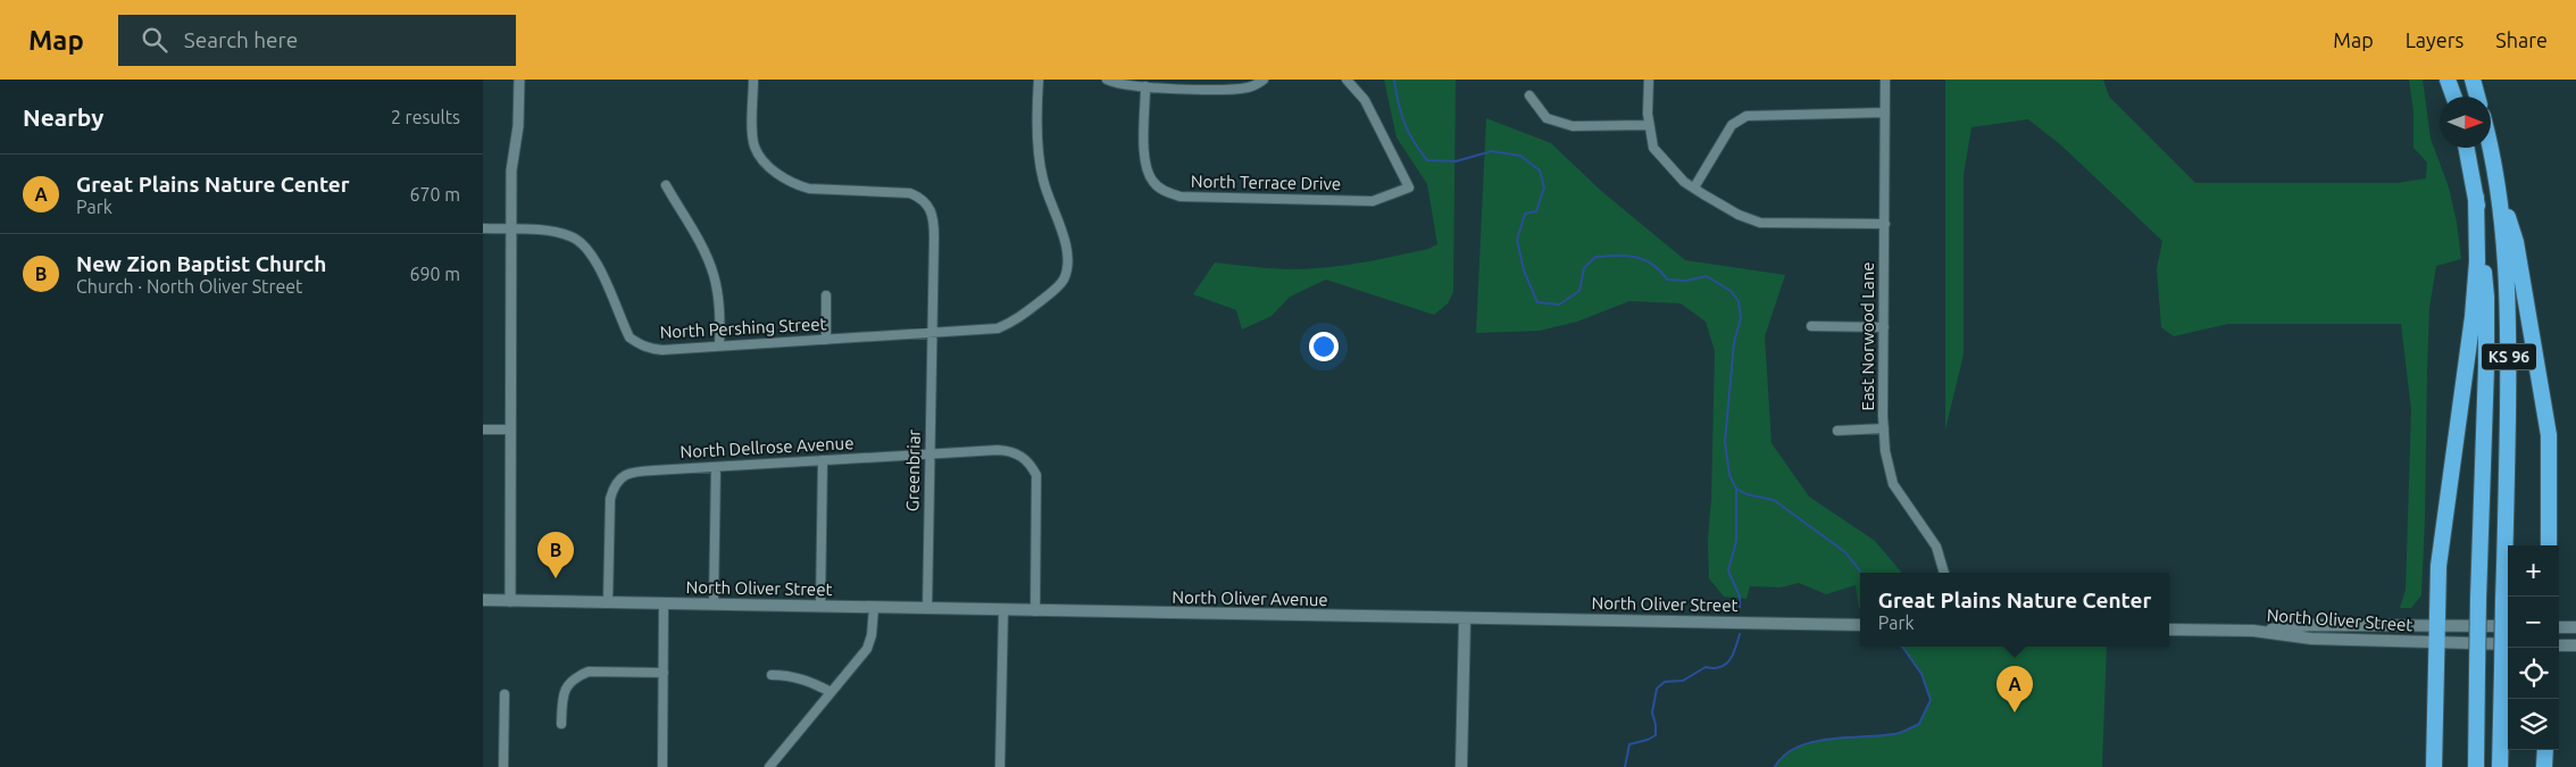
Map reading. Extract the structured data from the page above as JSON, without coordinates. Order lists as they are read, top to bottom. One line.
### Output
{"streets":{"highway":["KS 96"],"main road":["North Oliver Street","North Oliver Avenue"],"street":["North Terrace Drive","North Pershing Street","East Norwood Lane","North Dellrose Avenue","Greenbriar"]},"crossings":[["North Pershing Street","Greenbriar"],["North Dellrose Avenue","Greenbriar"],["North Dellrose Avenue","North Oliver Street"],["North Dellrose Avenue","North Oliver Avenue"],["Greenbriar","North Oliver Street"],["North Oliver Street","North Oliver Avenue"]],"north":"right","page":{"header":"Map","search":"Search here","nav":["Map","Layers","Share"],"heading":["Nearby","2 results"],"list":[{"mark":"A","name":"Great Plains Nature Center","note":"Park","value":"670 m"},{"mark":"B","name":"New Zion Baptist Church","note":"Church · North Oliver Street","value":"690 m"}],"pins":["B","A"],"map_buttons":["+","−"],"popup":["Great Plains Nature Center","Park"]}}
